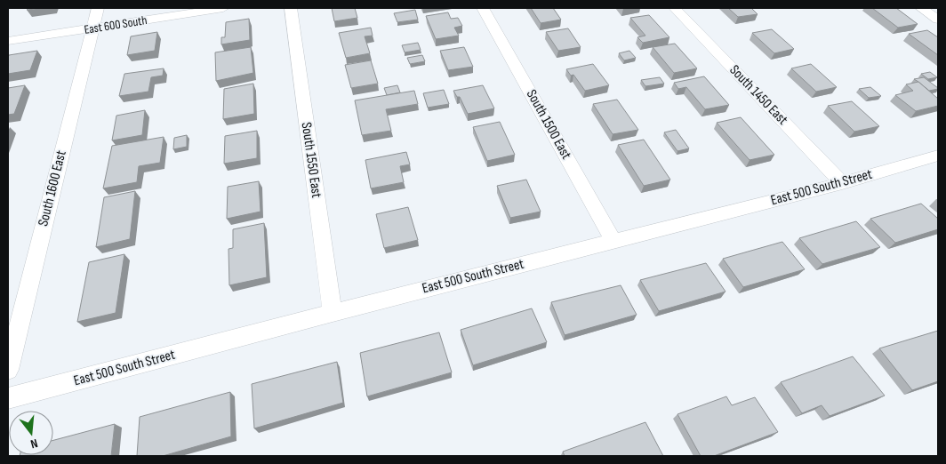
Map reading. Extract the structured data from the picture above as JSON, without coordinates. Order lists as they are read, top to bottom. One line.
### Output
{"streets":{"street":["East 600 South","South 1450 East","South 1500 East","South 1550 East","East 500 South Street","South 1600 East"]},"crossings":[["East 600 South","South 1600 East"],["South 1450 East","East 500 South Street"],["South 1500 East","East 500 South Street"],["South 1550 East","East 500 South Street"]],"north":"bottom"}
